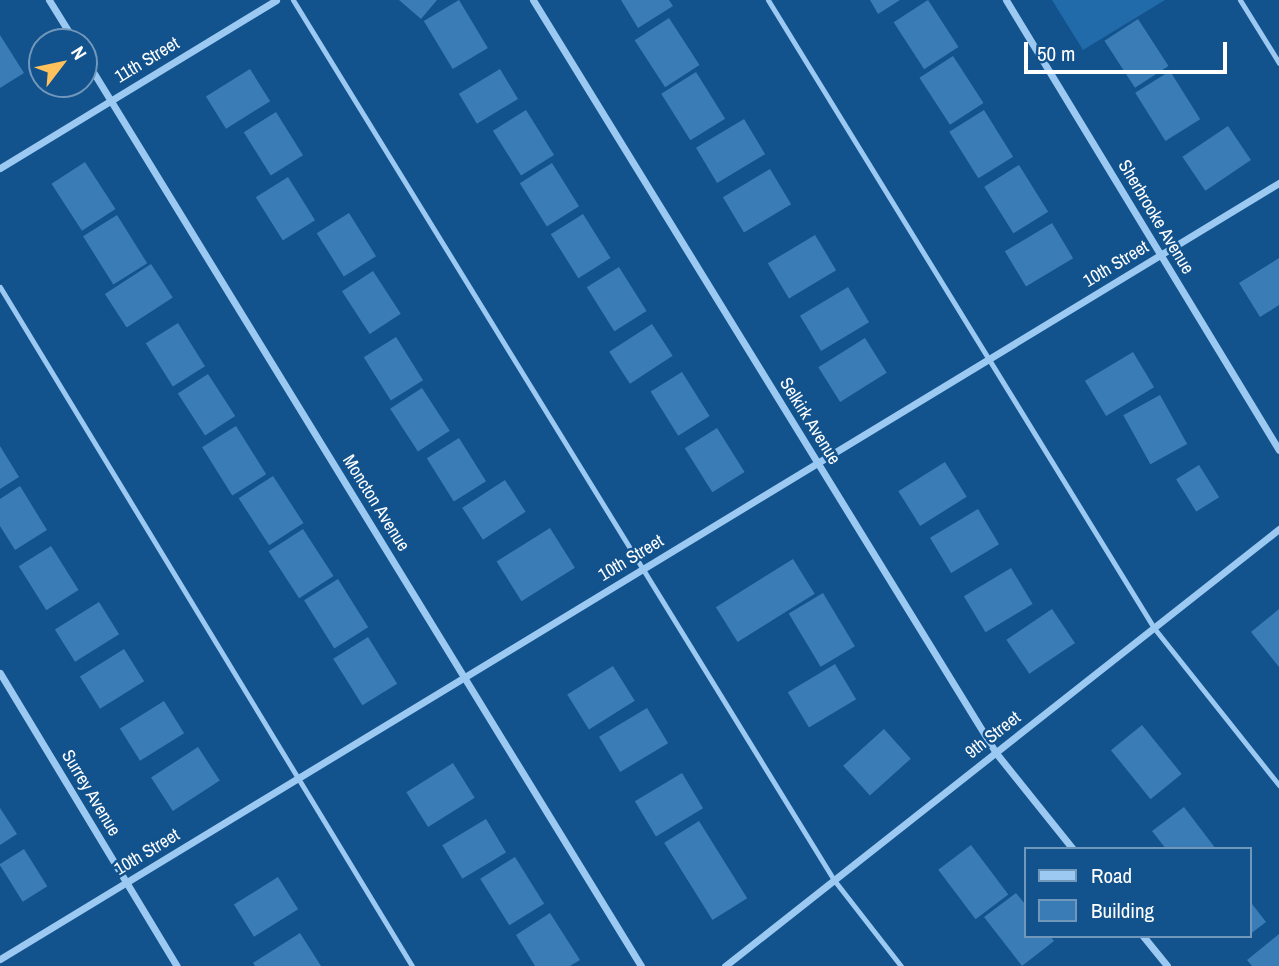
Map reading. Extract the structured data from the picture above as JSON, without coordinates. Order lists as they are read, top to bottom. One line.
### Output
{"streets":{"street":["11th Street","Sherbrooke Avenue","10th Street","Selkirk Avenue","Moncton Avenue","9th Street","Surrey Avenue"]},"crossings":[["11th Street","Moncton Avenue"],["Sherbrooke Avenue","10th Street"],["10th Street","Selkirk Avenue"],["10th Street","Moncton Avenue"],["10th Street","Surrey Avenue"],["Selkirk Avenue","9th Street"]],"legend":["Road","Building"],"scale_bar":"50 m","north":"top right"}
